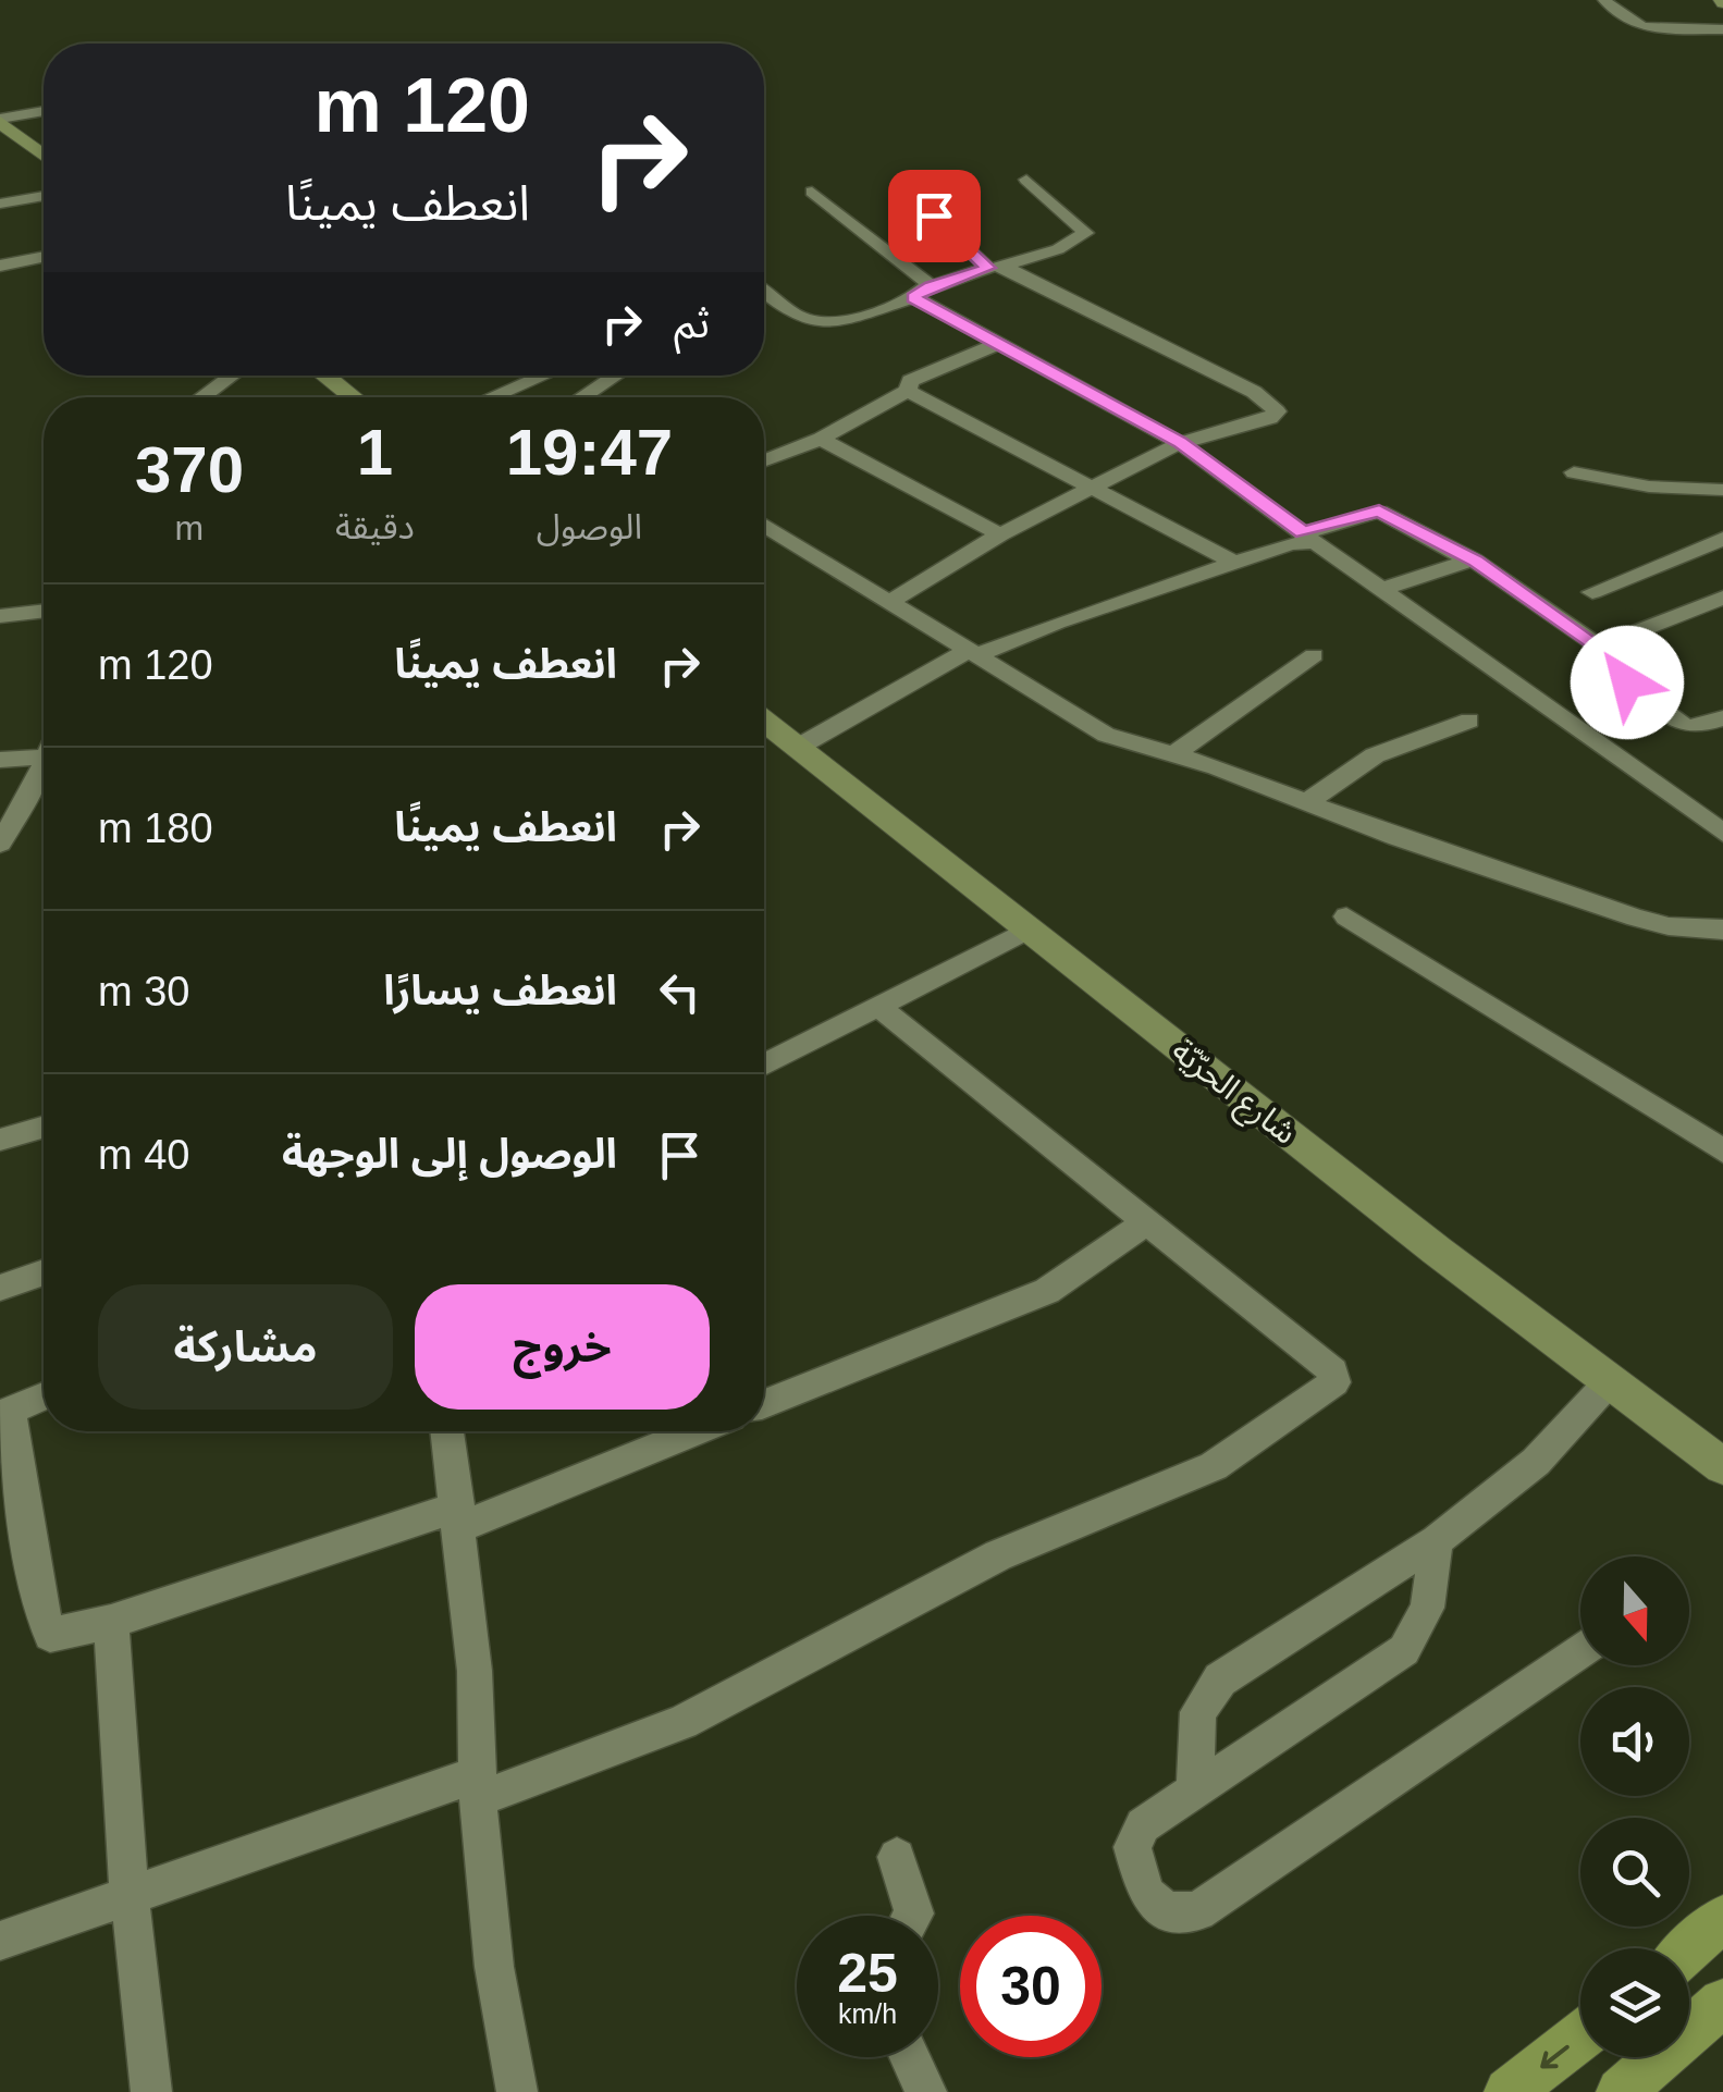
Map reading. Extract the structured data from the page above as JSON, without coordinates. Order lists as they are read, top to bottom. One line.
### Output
{"streets":{"main road":["شارع الحرّيّة"]},"north":"bottom","page":{"turn":["120 m","انعطف يمينًا"],"then":"ثم","eta":["19:47","الوصول","1","دقيقة","370","m"],"list":[{"name":"انعطف يمينًا","value":"120 m"},{"name":"انعطف يمينًا","value":"180 m"},{"name":"انعطف يسارًا","value":"30 m"},{"name":"الوصول إلى الوجهة","value":"40 m"}],"buttons":["خروج","مشاركة"],"speed":"25 km/h","limit":"30"}}
